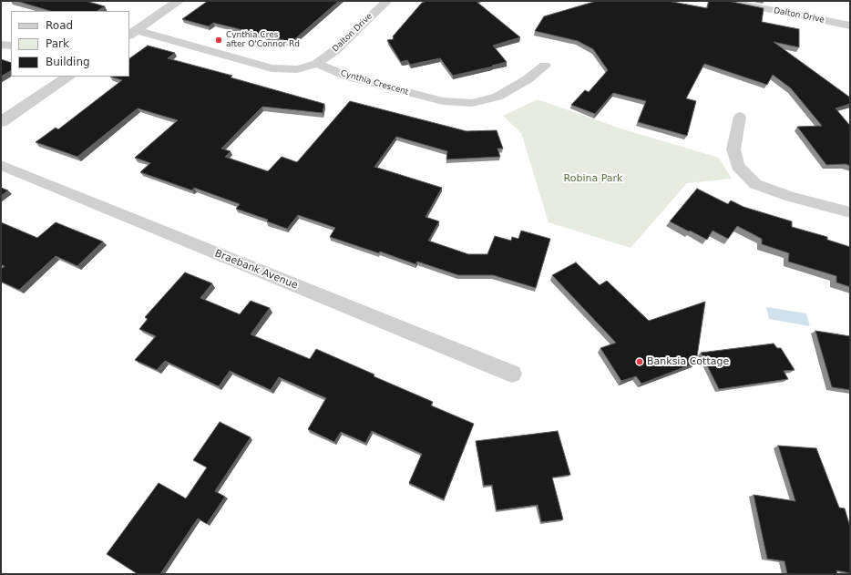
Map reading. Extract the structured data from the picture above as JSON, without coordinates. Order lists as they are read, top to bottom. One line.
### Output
{"streets":{"street":["Dalton Drive","Cynthia Crescent","Braebank Avenue"]},"crossings":[["Dalton Drive","Cynthia Crescent"]],"parks":["Robina Park"],"places":["Cynthia Cres after O'Connor Rd","Banksia Cottage"],"legend":["Road","Park","Building"]}
